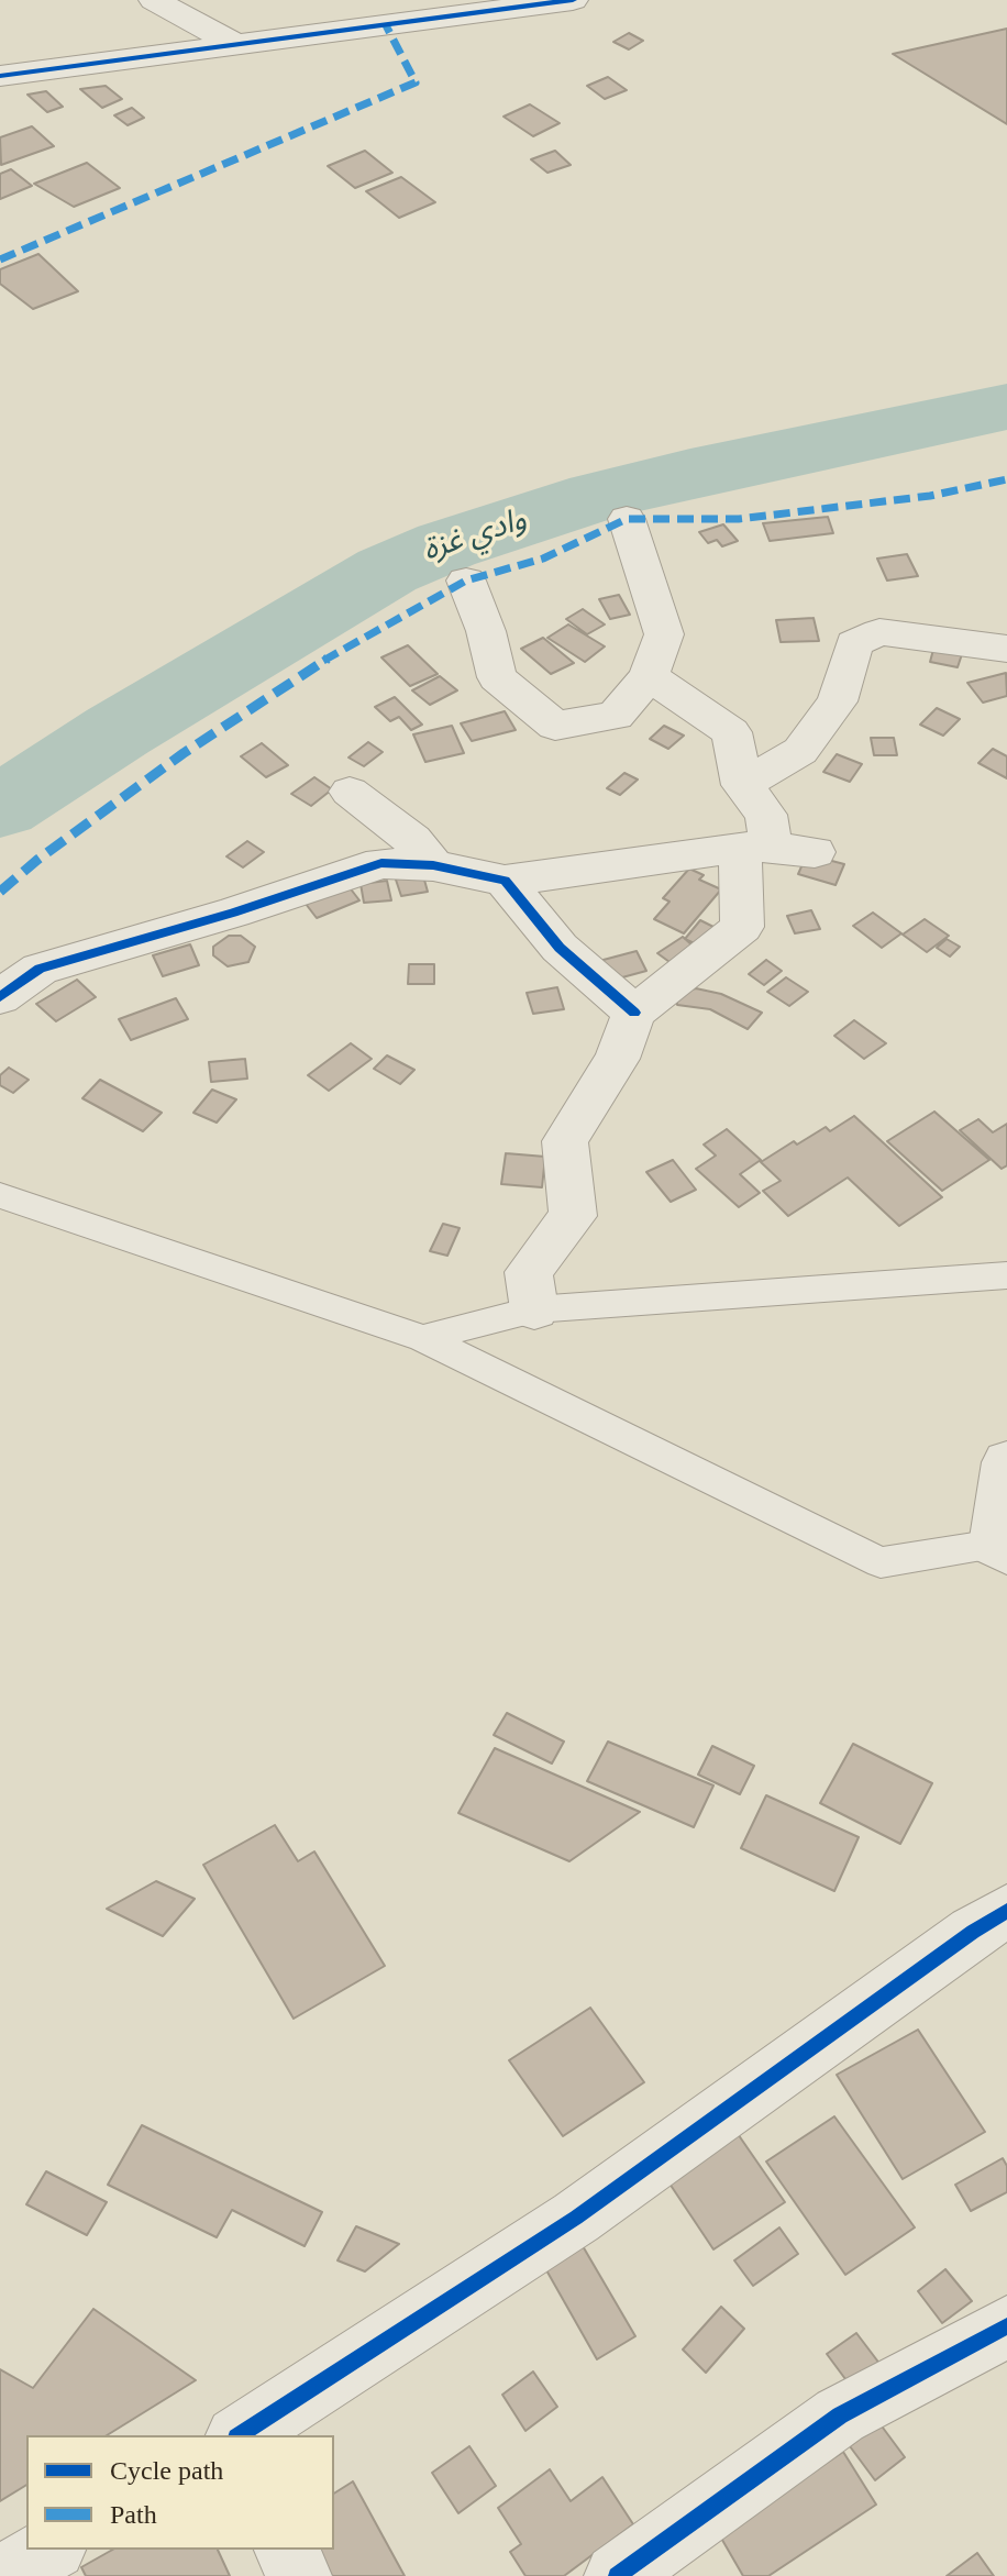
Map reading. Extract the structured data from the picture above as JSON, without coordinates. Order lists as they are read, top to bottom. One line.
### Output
{"water":["وادي غزة"],"legend":["Cycle path","Path"]}
